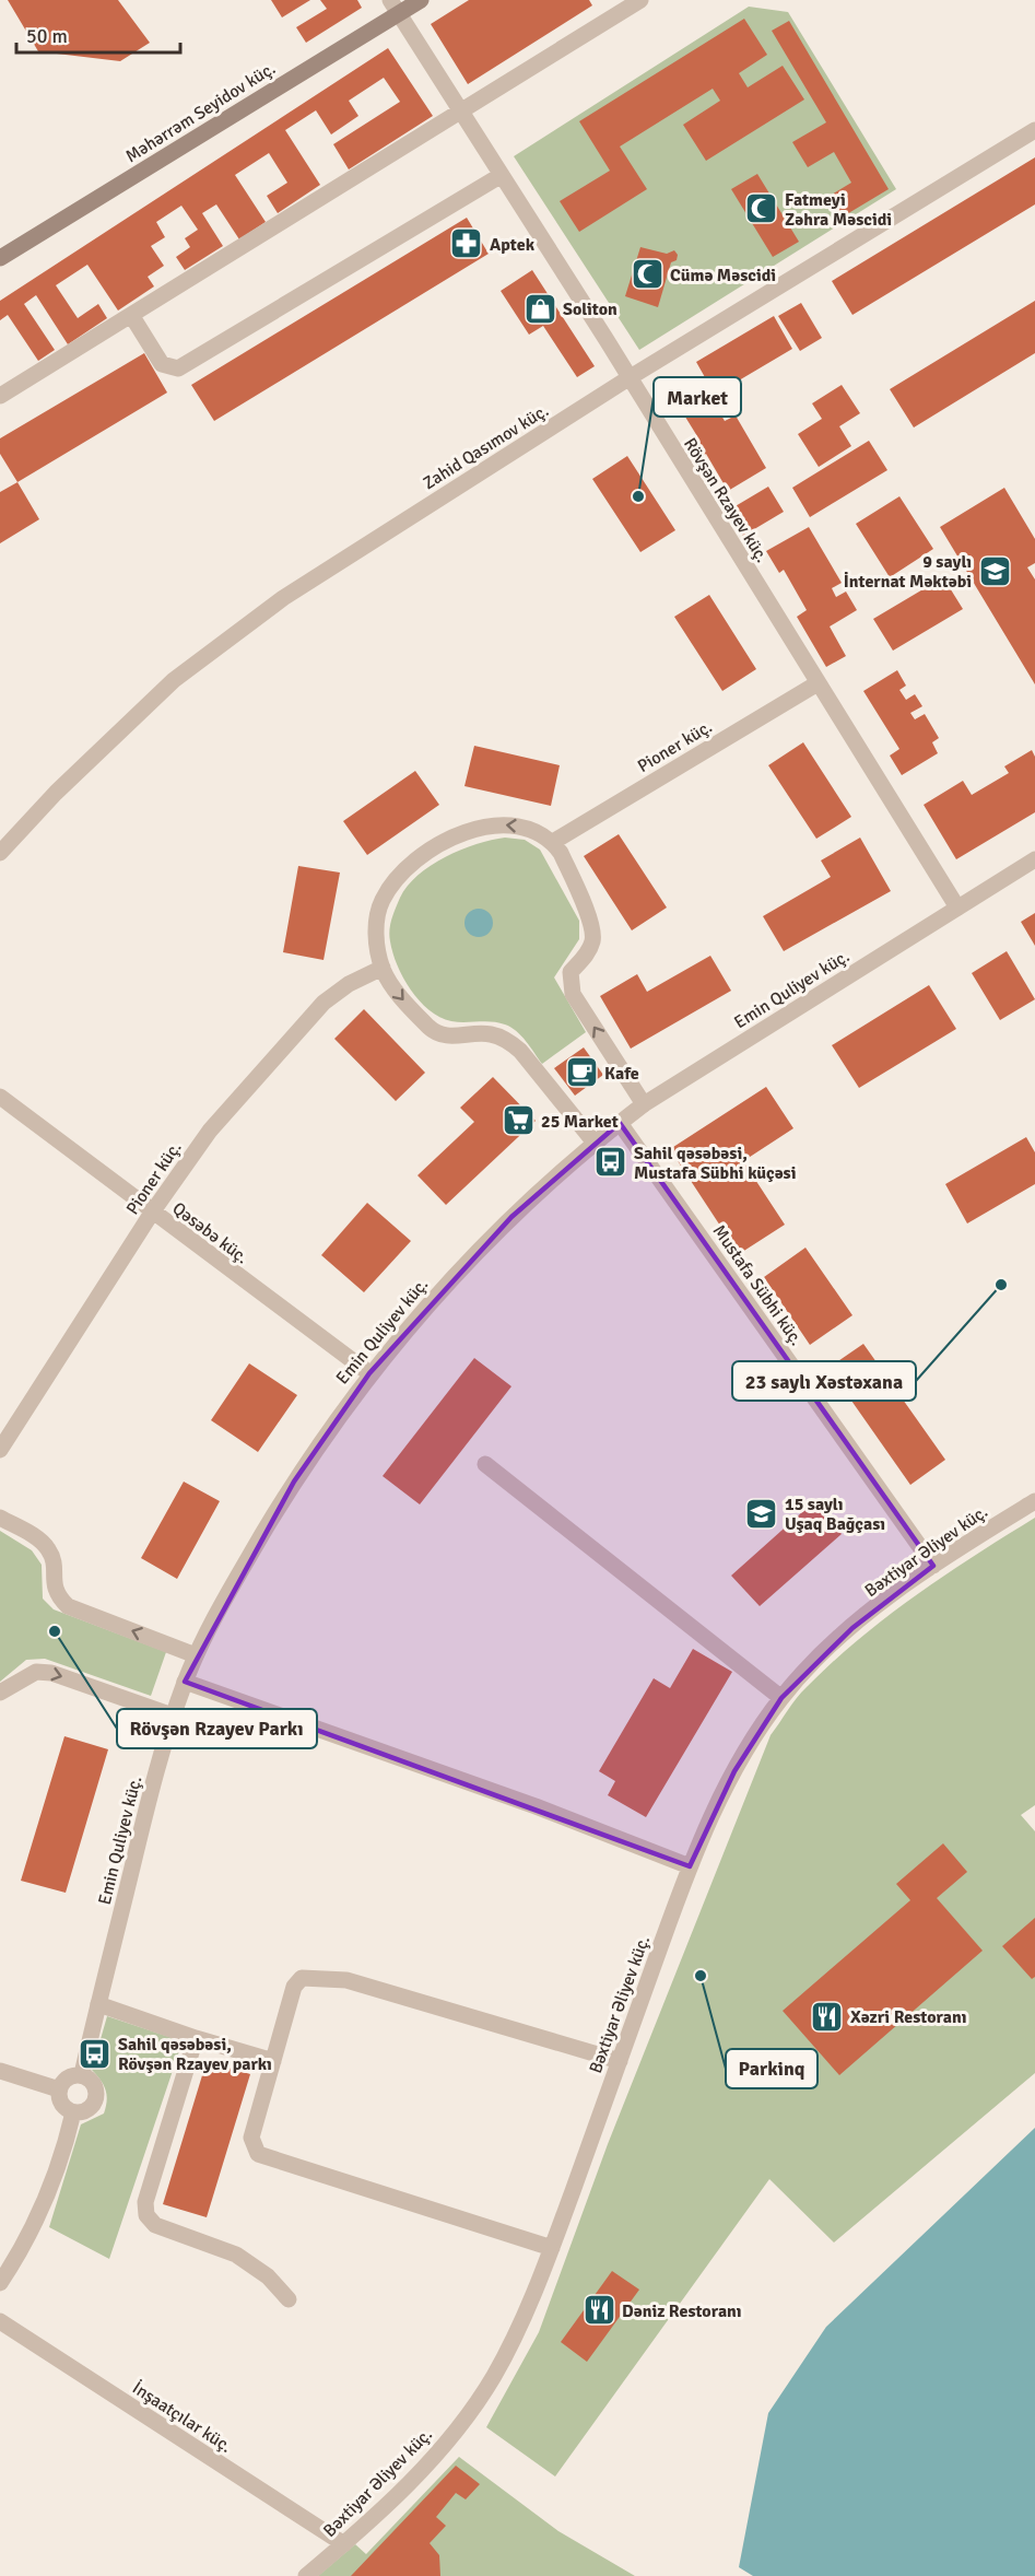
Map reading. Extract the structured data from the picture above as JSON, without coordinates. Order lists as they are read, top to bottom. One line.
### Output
{"streets":{"main road":["Məhərrəm Seyidov küç."],"street":["Zahid Qasımov küç.","Rövşən Rzayev küç.","Pioner küç.","Emin Quliyev küç.","Qəsəbə küç.","Mustafa Sübhi küç.","Bəxtiyar Əliyev küç.","İnşaatçılar küç."]},"crossings":[["Məhərrəm Seyidov küç.","Rövşən Rzayev küç."],["Zahid Qasımov küç.","Rövşən Rzayev küç."],["Rövşən Rzayev küç.","Pioner küç."],["Rövşən Rzayev küç.","Emin Quliyev küç."],["Pioner küç.","Qəsəbə küç."],["Emin Quliyev küç.","Qəsəbə küç."],["Emin Quliyev küç.","Mustafa Sübhi küç."],["Mustafa Sübhi küç.","Bəxtiyar Əliyev küç."],["Bəxtiyar Əliyev küç.","İnşaatçılar küç."]],"places":{"mosque":["Fatmeyi Zəhra Məscidi","Cümə Məscidi"],"pharmacy":["Aptek"],"shop":["Soliton"],"other":["Market","23 saylı Xəstəxana","Rövşən Rzayev Parkı","Parkinq"],"school or university":["9 saylı İnternat Məktəbi","15 saylı Uşaq Bağçası"],"cafe":["Kafe"],"supermarket":["25 Market"],"bus stop":["Sahil qəsəbəsi, Mustafa Sübhi küçəsi","Sahil qəsəbəsi, Rövşən Rzayev parkı"],"restaurant":["Xəzri Restoranı","Dəniz Restoranı"]},"scale_bar":"50 m"}
